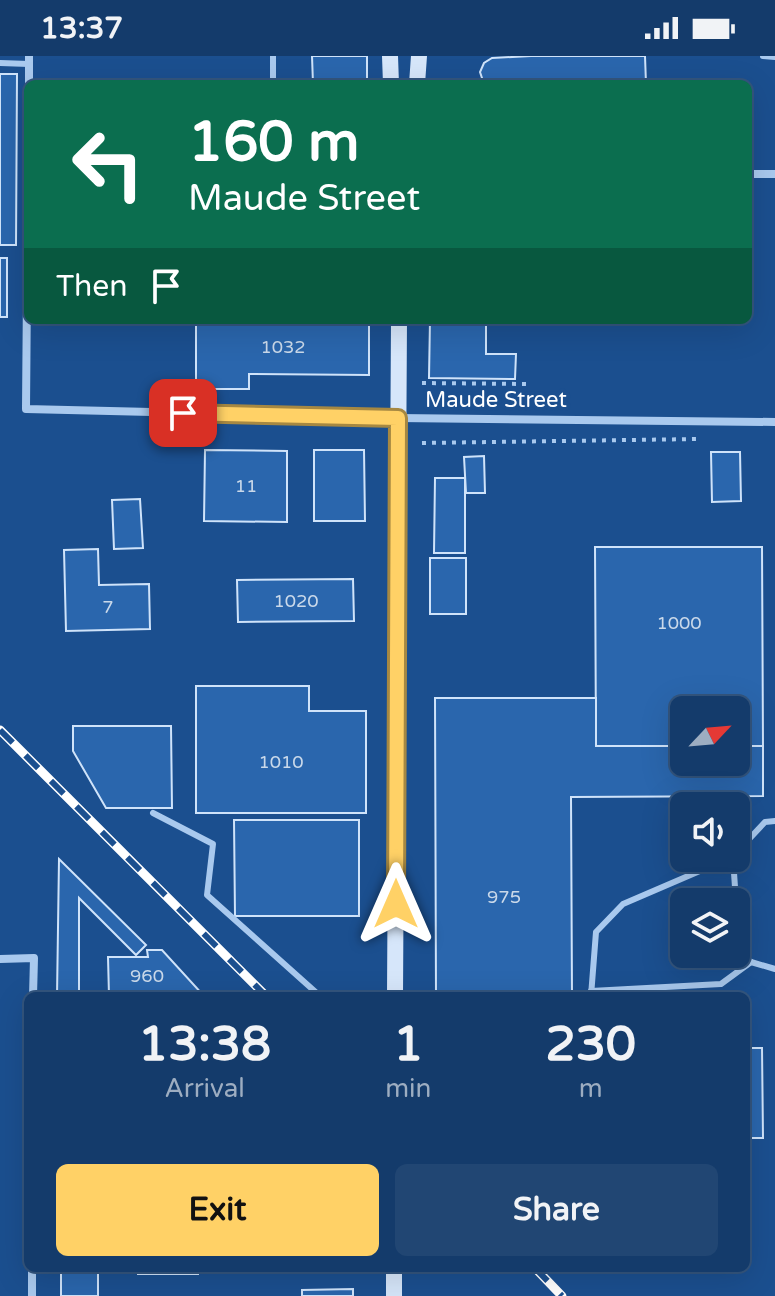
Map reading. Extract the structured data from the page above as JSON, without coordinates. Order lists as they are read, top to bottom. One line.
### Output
{"streets":{"street":["Maude Street"]},"house_numbers":["1032","11","1020","7","1000","1010","975","960"],"north":"top right","page":{"status":"13:37","turn":["160 m","Maude Street"],"then":"Then","eta":["13:38","Arrival","1","min","230","m"],"buttons":["Exit","Share"]}}
